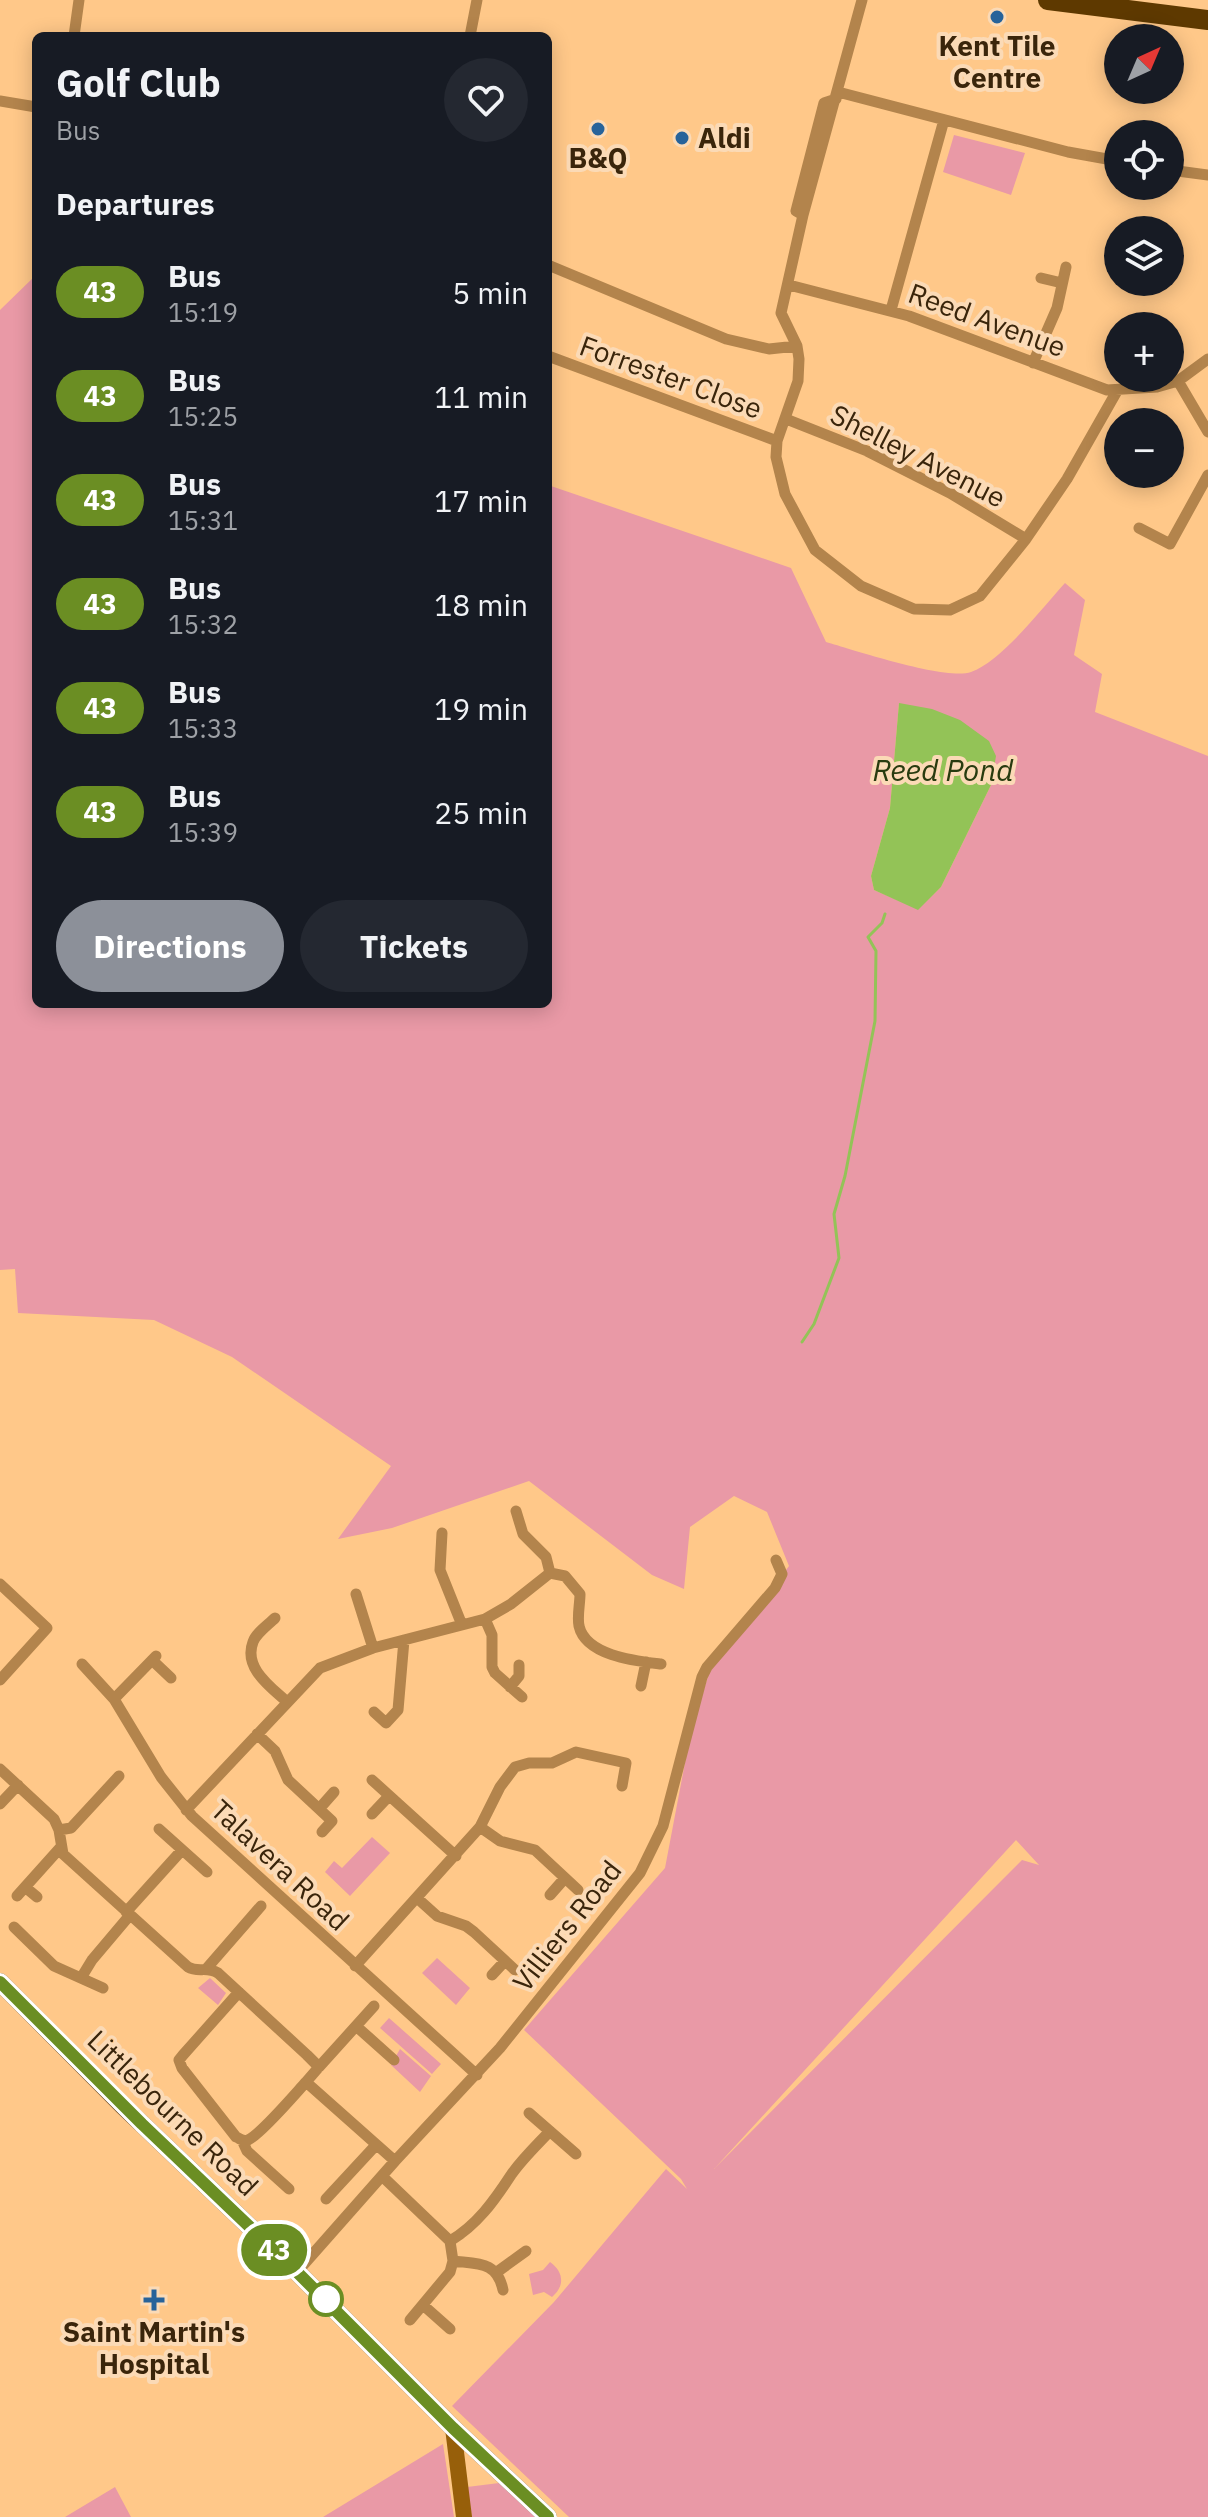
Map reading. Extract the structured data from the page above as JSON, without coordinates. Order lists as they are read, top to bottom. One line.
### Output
{"streets":{"main road":["Littlebourne Road"],"street":["Reed Avenue","Forrester Close","Shelley Avenue","Talavera Road","Villiers Road"]},"crossings":[["Talavera Road","Villiers Road"],["Villiers Road","Littlebourne Road"]],"water":["Reed Pond"],"places":{"other":["Kent Tile Centre","B&Q","Aldi"],"health":["Saint Martin's Hospital"]},"lines":["bus line 43"],"north":"top right","page":{"on_map":"43","map_buttons":["+","−"],"heading":[["Golf Club","Bus"],"Departures"],"list":[{"mark":"43","name":"Bus","note":"15:19","value":"5 min"},{"mark":"43","name":"Bus","note":"15:25","value":"11 min"},{"mark":"43","name":"Bus","note":"15:31","value":"17 min"},{"mark":"43","name":"Bus","note":"15:32","value":"18 min"},{"mark":"43","name":"Bus","note":"15:33","value":"19 min"},{"mark":"43","name":"Bus","note":"15:39","value":"25 min"}],"buttons":["Directions","Tickets"]}}
